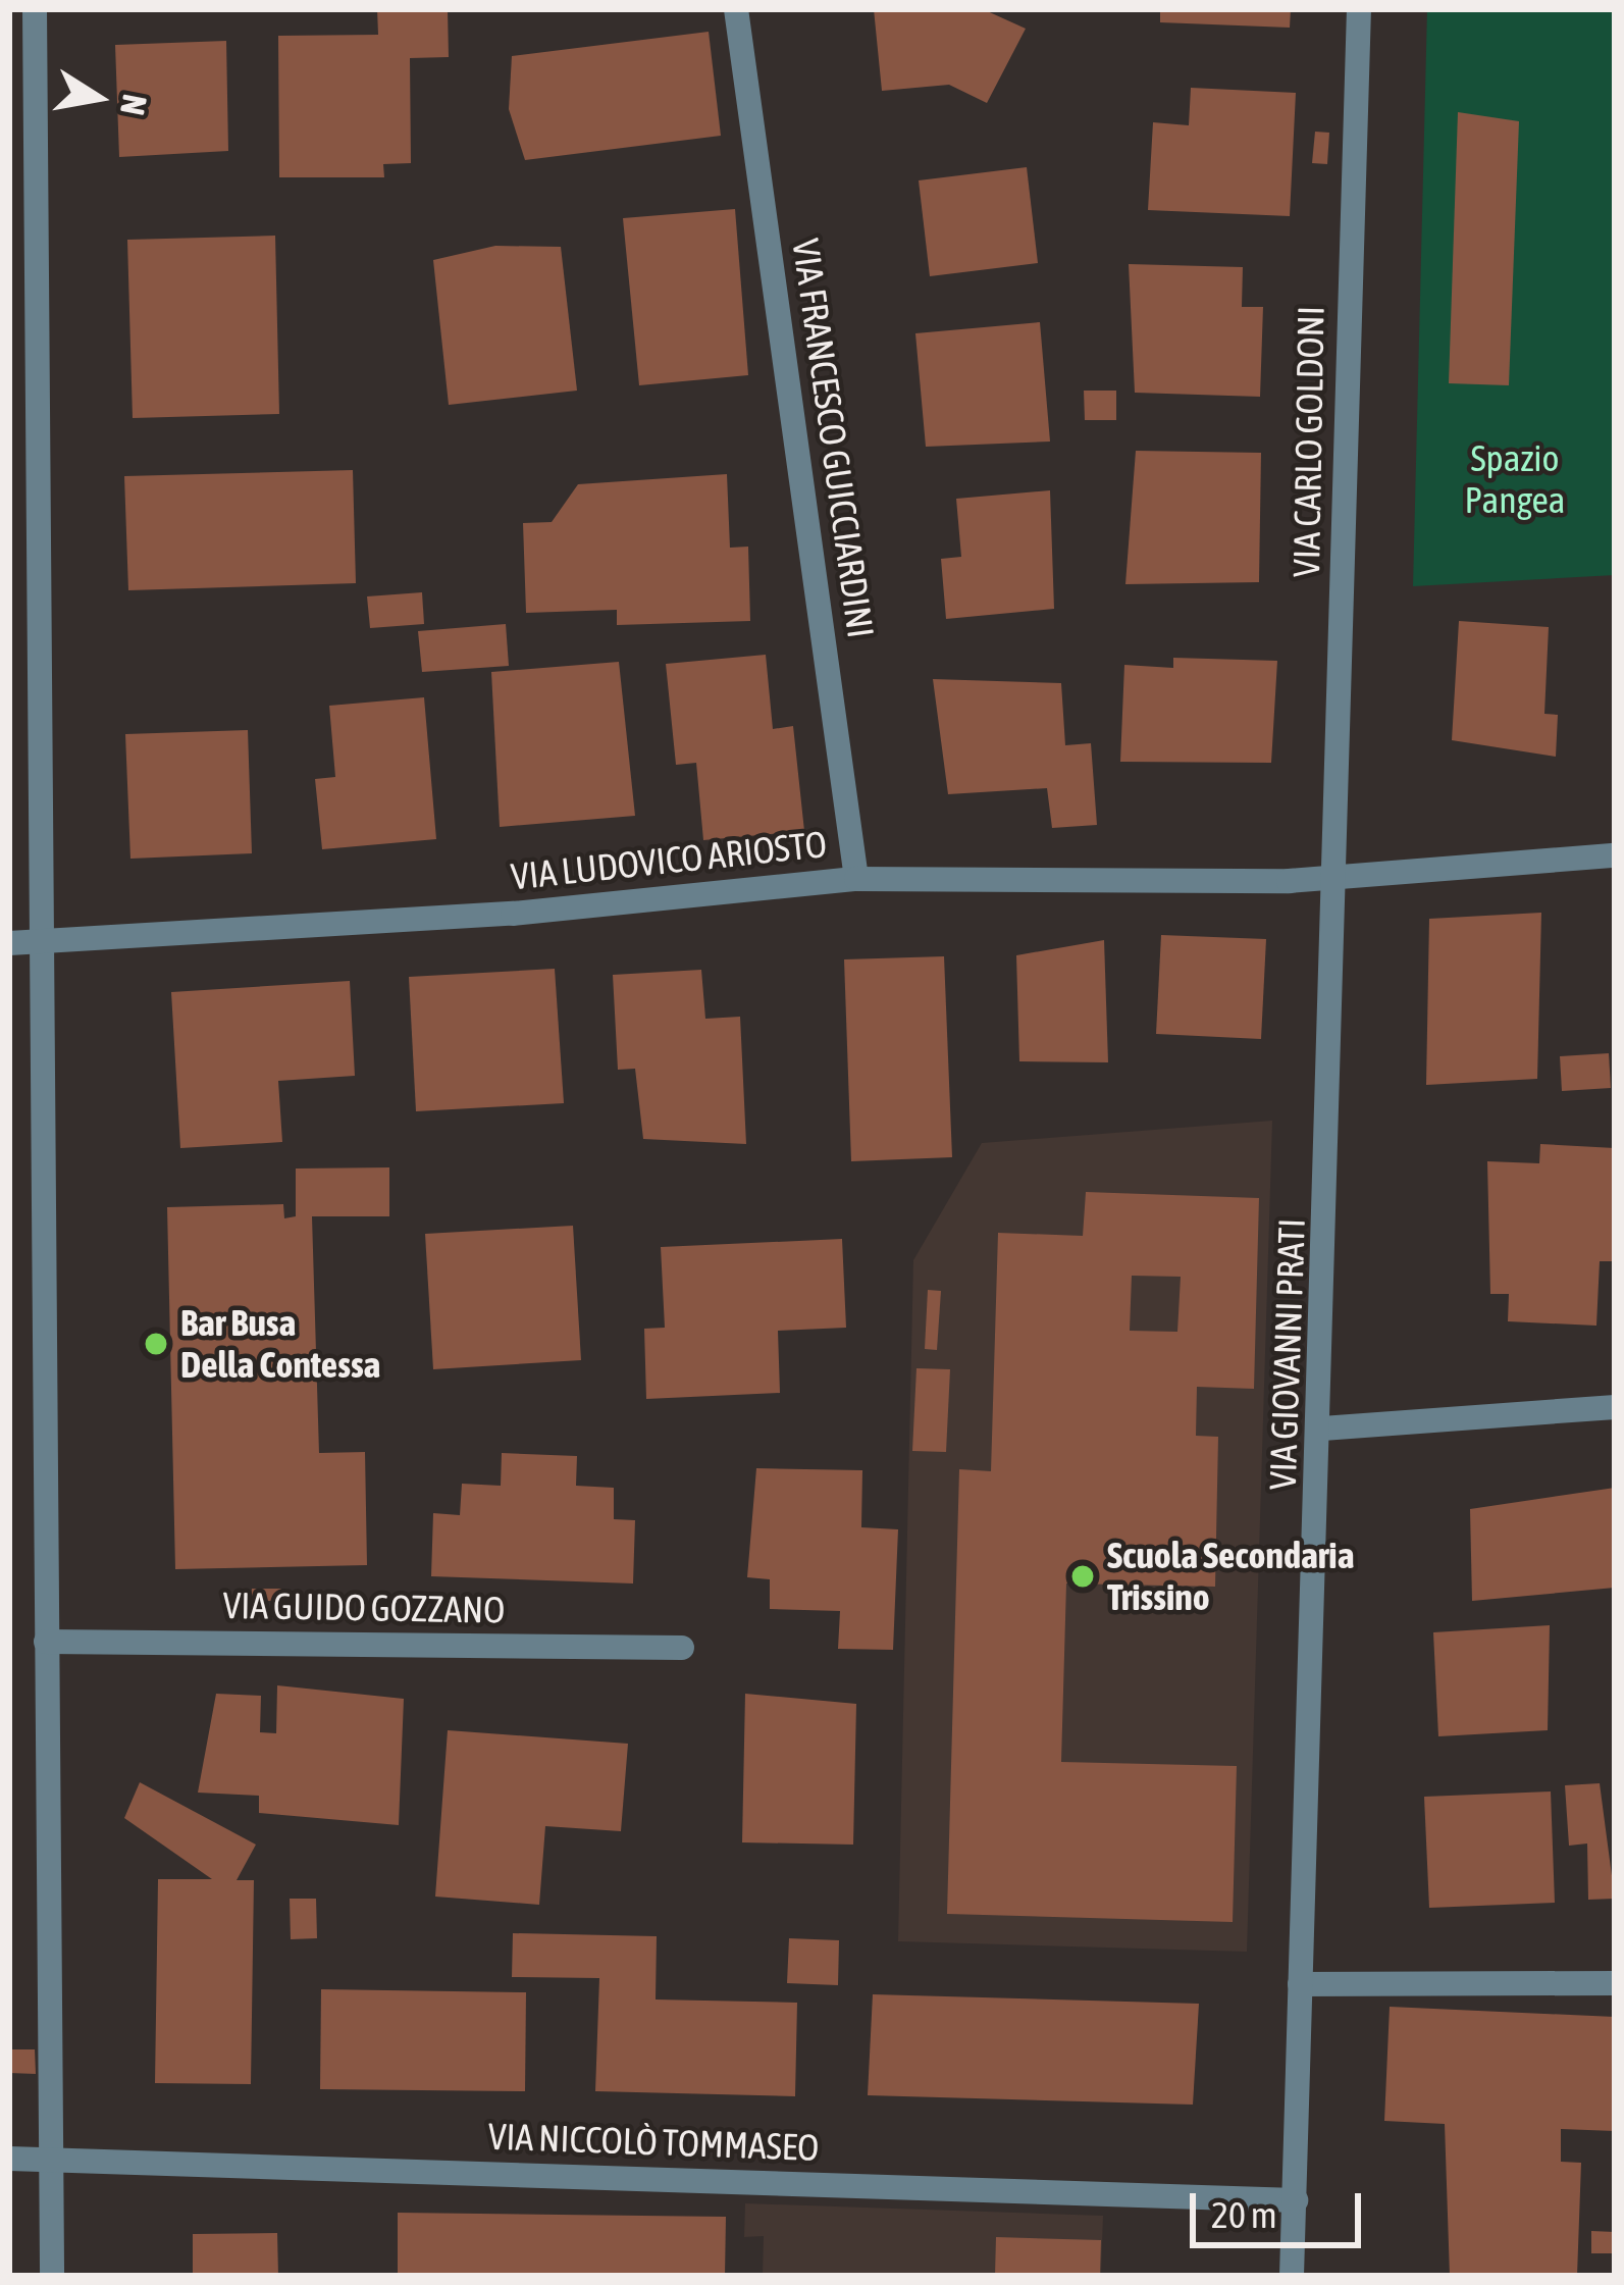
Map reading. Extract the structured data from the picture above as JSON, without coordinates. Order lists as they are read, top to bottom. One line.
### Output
{"streets":{"street":["VIA FRANCESCO GUICCIARDINI","VIA CARLO GOLDONI","VIA LUDOVICO ARIOSTO","VIA GIOVANNI PRATI","VIA GUIDO GOZZANO","VIA NICCOLÒ TOMMASEO"]},"crossings":[["VIA FRANCESCO GUICCIARDINI","VIA LUDOVICO ARIOSTO"],["VIA CARLO GOLDONI","VIA LUDOVICO ARIOSTO"],["VIA CARLO GOLDONI","VIA GIOVANNI PRATI"],["VIA LUDOVICO ARIOSTO","VIA GIOVANNI PRATI"],["VIA GIOVANNI PRATI","VIA NICCOLÒ TOMMASEO"]],"parks":["Spazio Pangea"],"places":["Bar Busa Della Contessa","Scuola Secondaria Trissino"],"scale_bar":"20 m","north":"right"}
